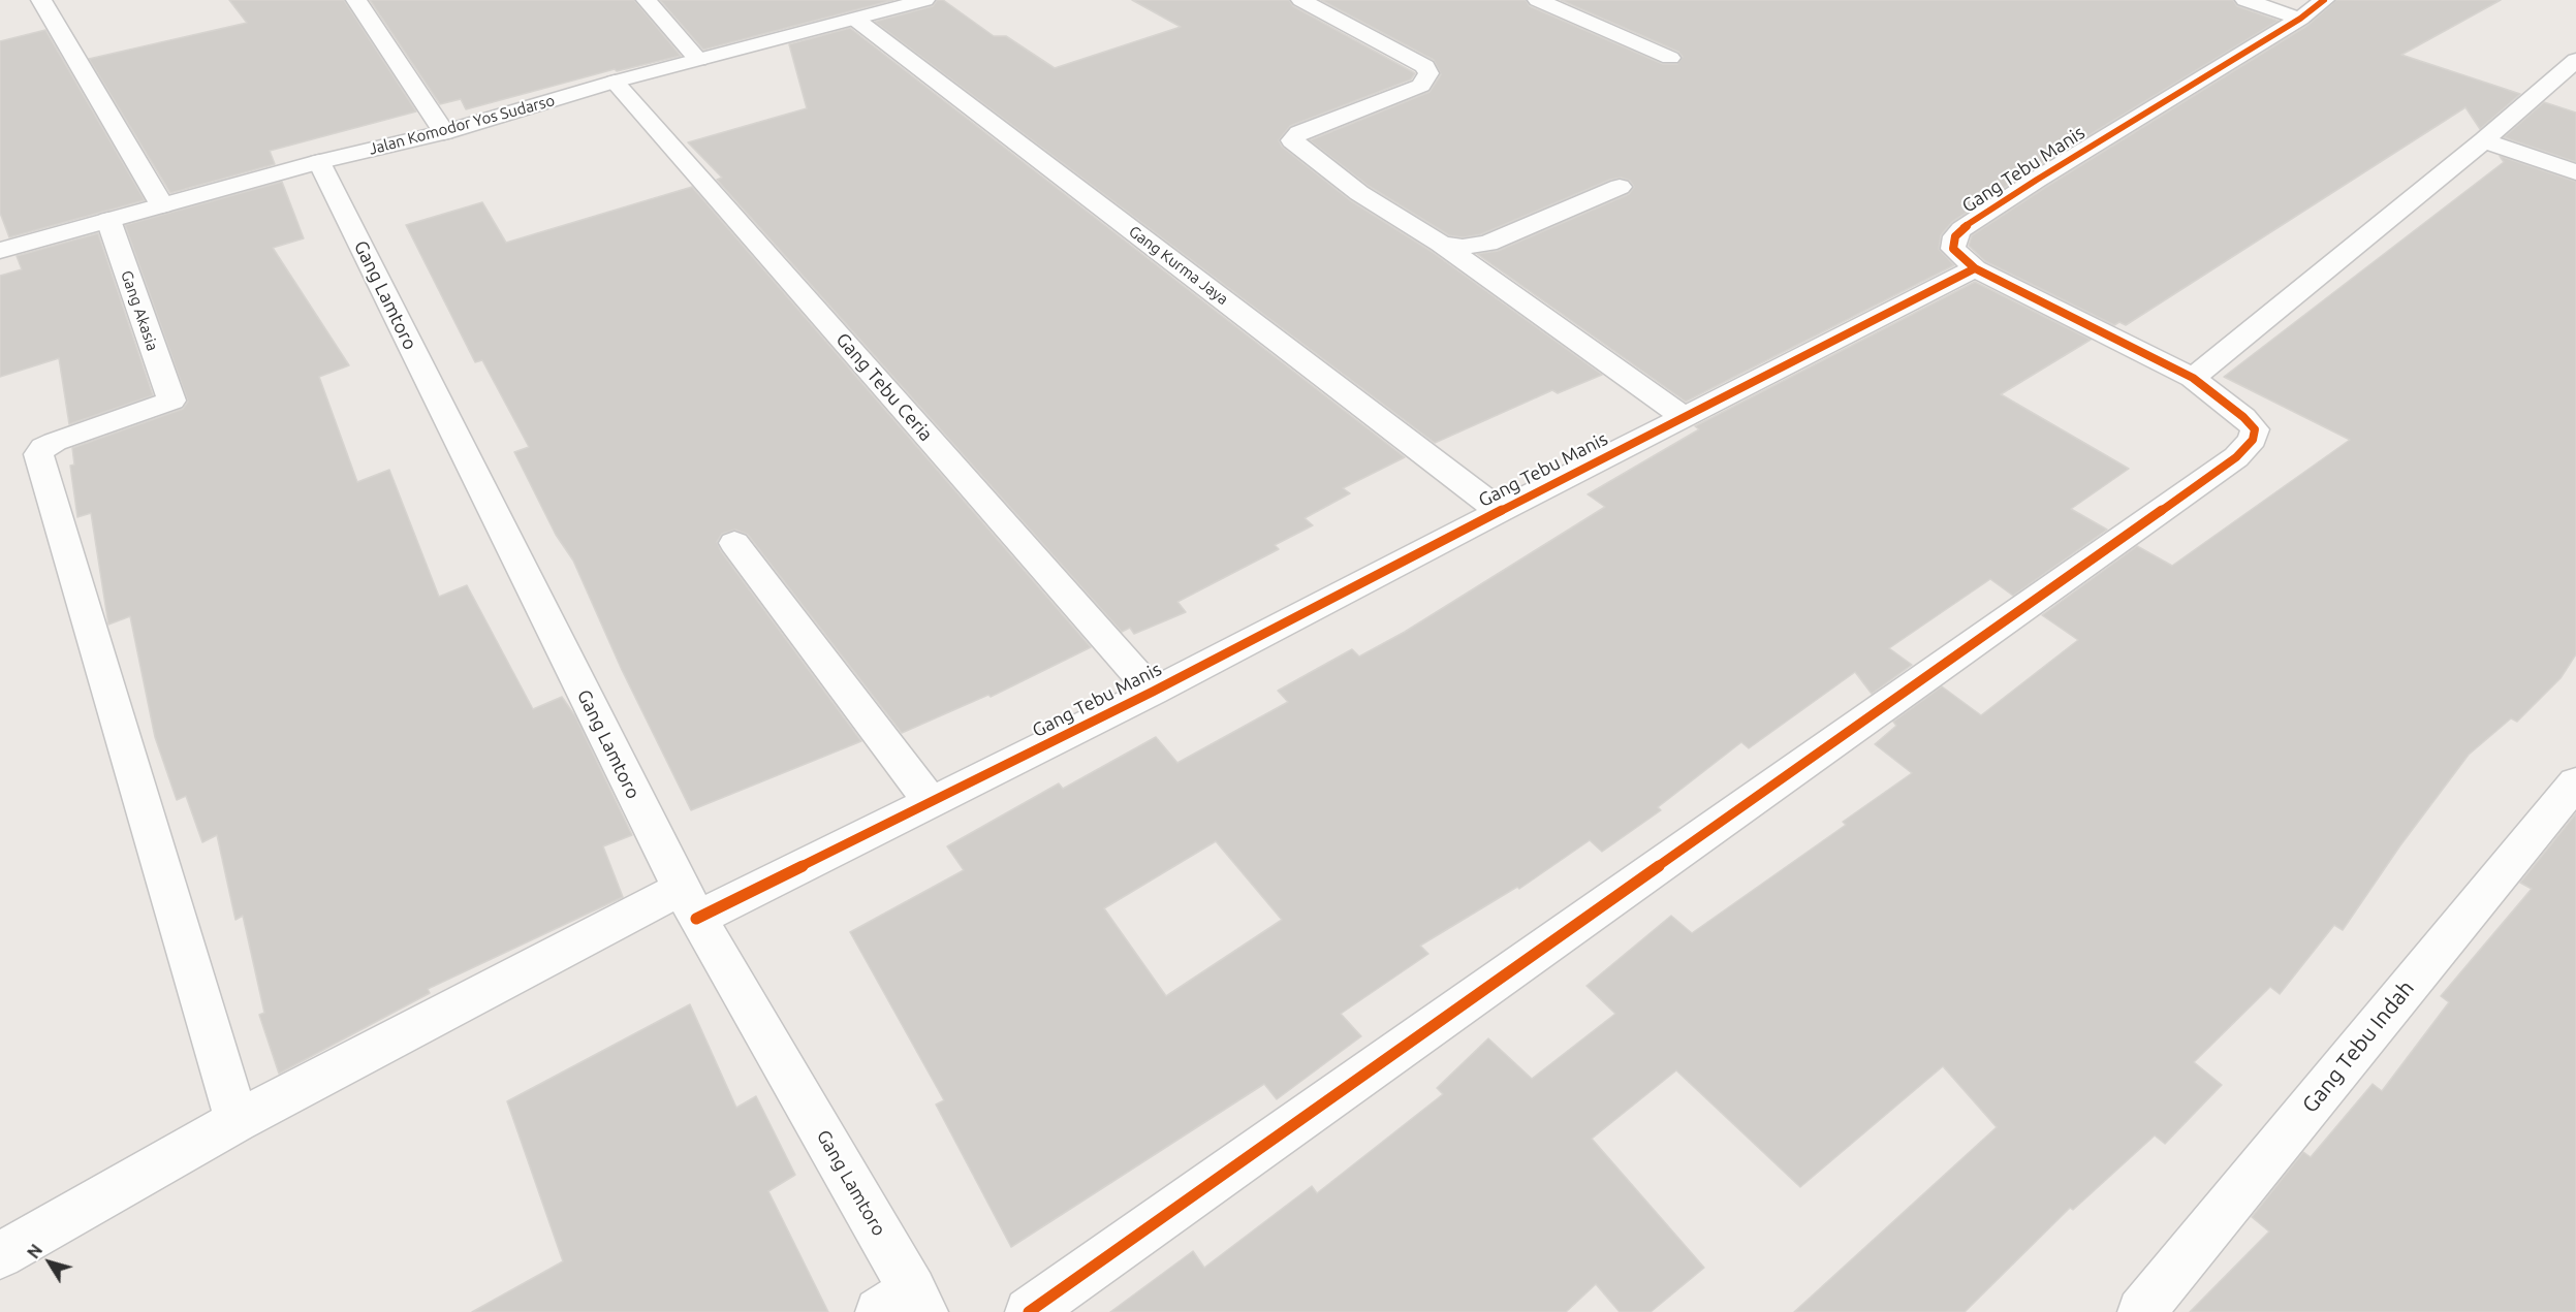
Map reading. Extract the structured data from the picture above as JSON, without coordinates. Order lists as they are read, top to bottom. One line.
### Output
{"streets":{"street":["Jalan Komodor Yos Sudarso","Gang Tebu Manis","Gang Kurma Jaya","Gang Lamtoro","Gang Akasia","Gang Tebu Ceria","Gang Tebu Indah"]},"crossings":[["Jalan Komodor Yos Sudarso","Gang Kurma Jaya"],["Jalan Komodor Yos Sudarso","Gang Lamtoro"],["Jalan Komodor Yos Sudarso","Gang Akasia"],["Jalan Komodor Yos Sudarso","Gang Tebu Ceria"],["Gang Tebu Manis","Gang Kurma Jaya"],["Gang Tebu Manis","Gang Lamtoro"],["Gang Tebu Manis","Gang Akasia"],["Gang Tebu Manis","Gang Tebu Ceria"]],"north":"top left"}
